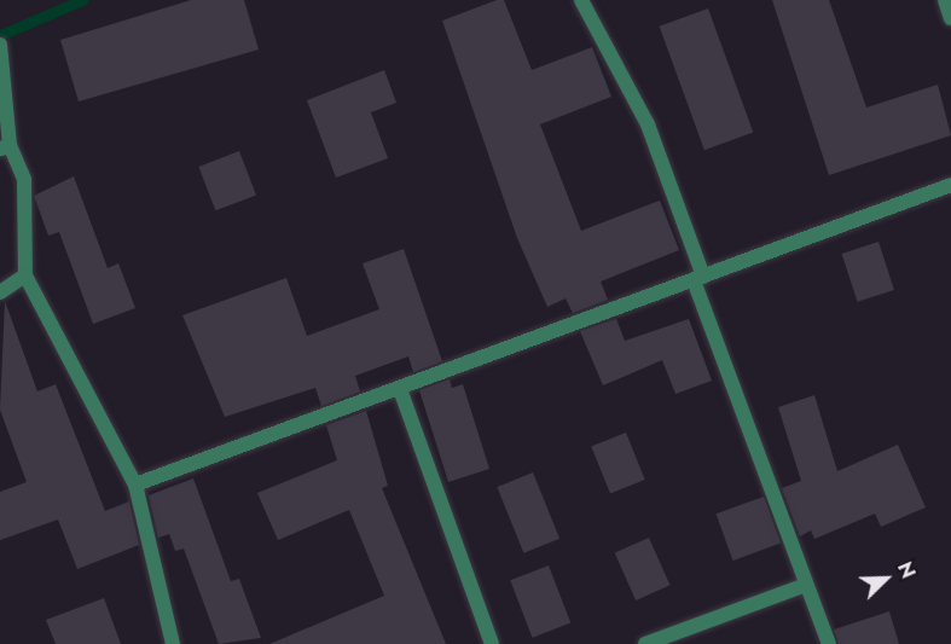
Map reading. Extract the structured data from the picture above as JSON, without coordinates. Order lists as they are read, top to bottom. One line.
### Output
{"north":"top right"}
